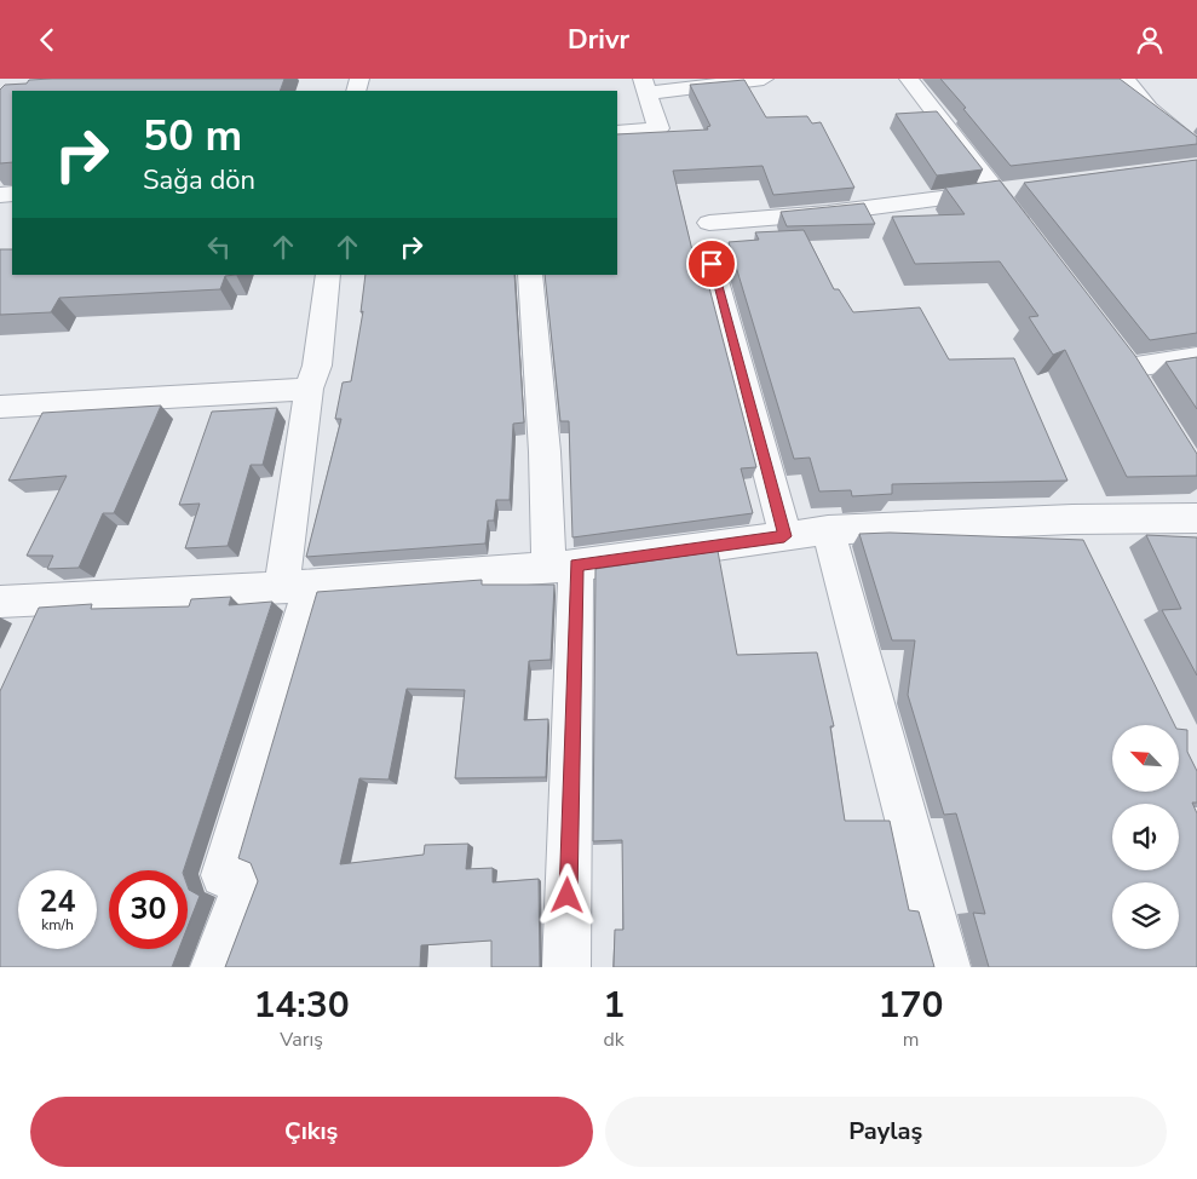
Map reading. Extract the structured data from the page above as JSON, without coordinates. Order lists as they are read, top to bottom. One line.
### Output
{"north":"top left","page":{"header":"Drivr","turn":["50 m","Sağa dön"],"speed":"24 km/h","limit":"30","eta":["14:30","Varış","1","dk","170","m"],"buttons":["Çıkış","Paylaş"]}}
